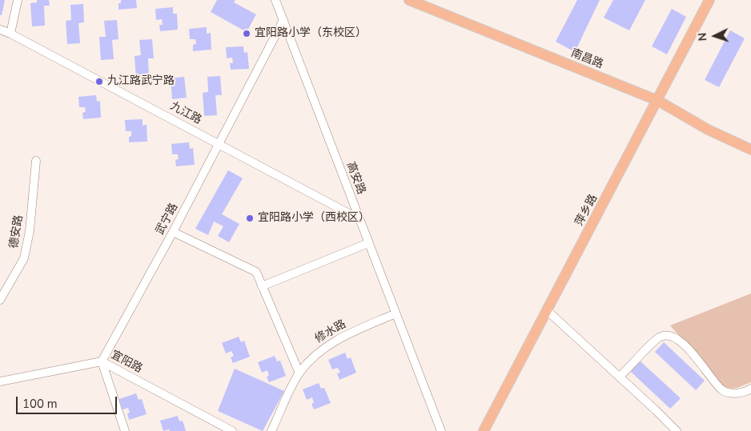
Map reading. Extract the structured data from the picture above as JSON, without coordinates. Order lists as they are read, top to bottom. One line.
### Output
{"streets":{"main road":["南昌路","萍乡路"],"street":["九江路","高安路","武宁路","德安路","修水路","宜阳路"]},"crossings":[["南昌路","萍乡路"],["九江路","高安路"],["九江路","武宁路"],["高安路","武宁路"],["高安路","修水路"],["武宁路","宜阳路"]],"places":["宜阳路小学（东校区）","九江路武宁路","宜阳路小学（西校区）"],"scale_bar":"100 m","north":"left"}
